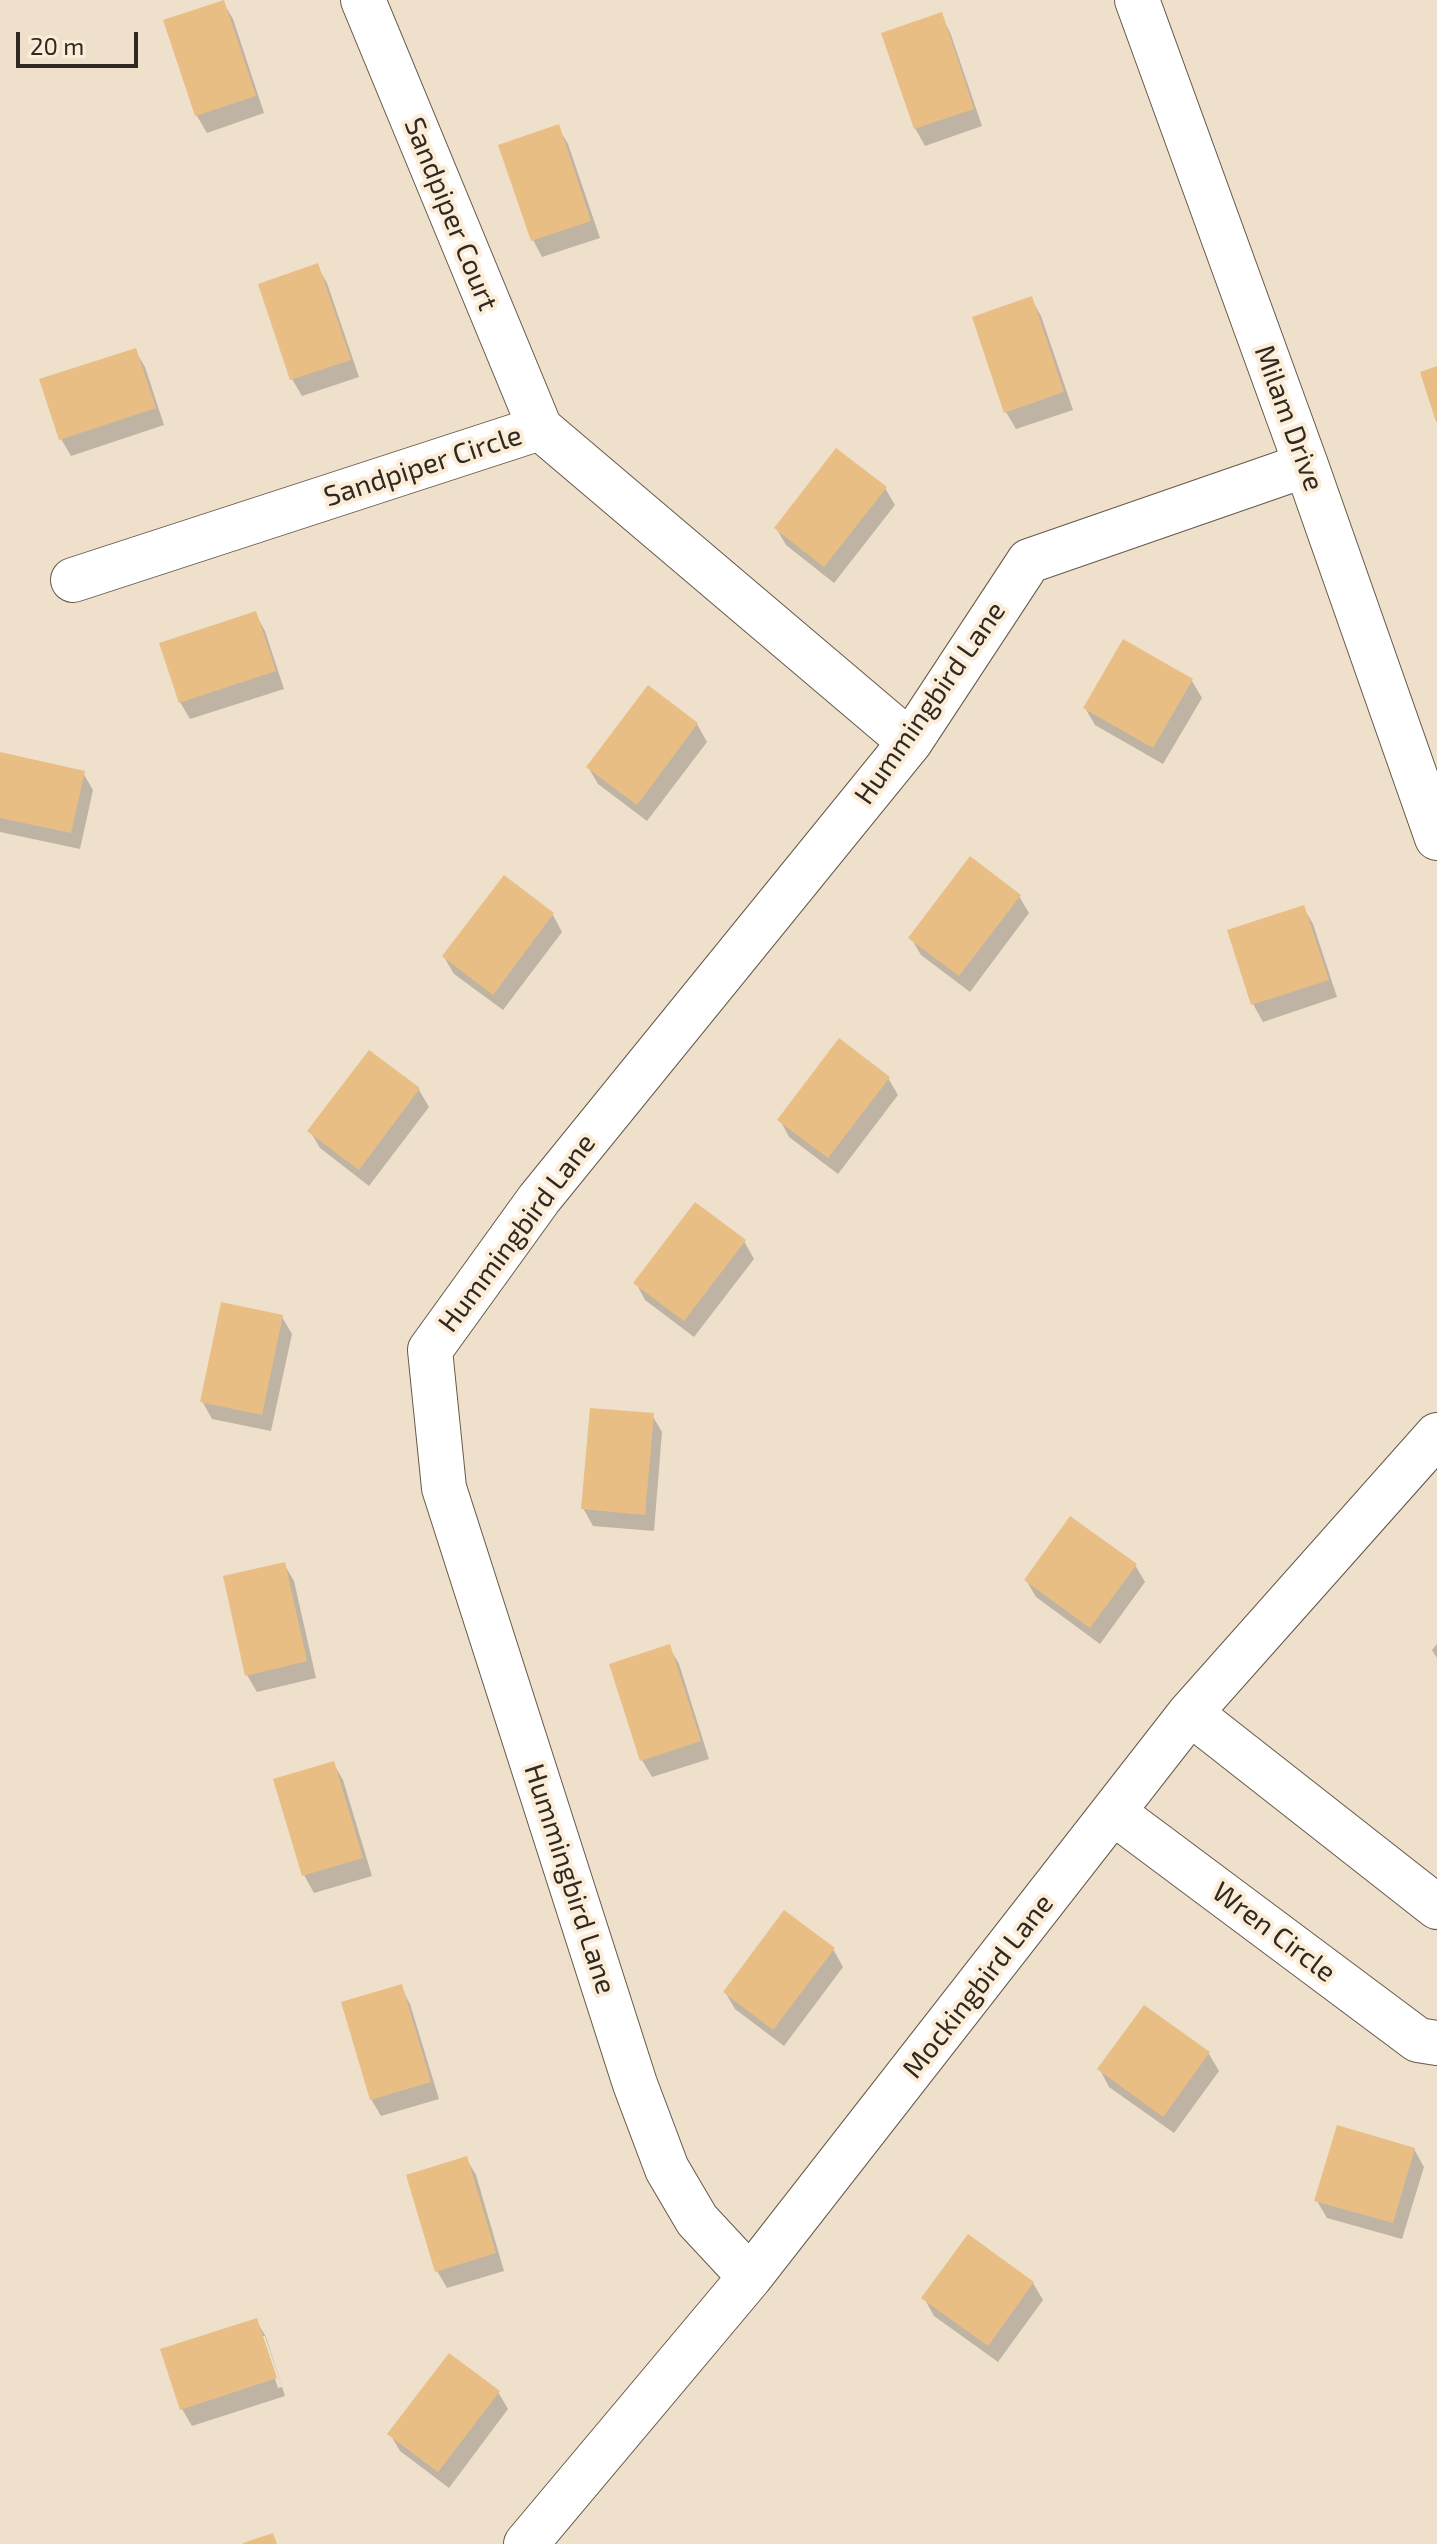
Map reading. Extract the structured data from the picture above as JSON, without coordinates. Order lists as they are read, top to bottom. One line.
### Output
{"streets":{"street":["Sandpiper Court","Milam Drive","Sandpiper Circle","Hummingbird Lane","Wren Circle","Mockingbird Lane"]},"crossings":[["Sandpiper Court","Sandpiper Circle"],["Milam Drive","Hummingbird Lane"],["Sandpiper Circle","Hummingbird Lane"],["Hummingbird Lane","Mockingbird Lane"],["Wren Circle","Mockingbird Lane"]],"scale_bar":"20 m"}
